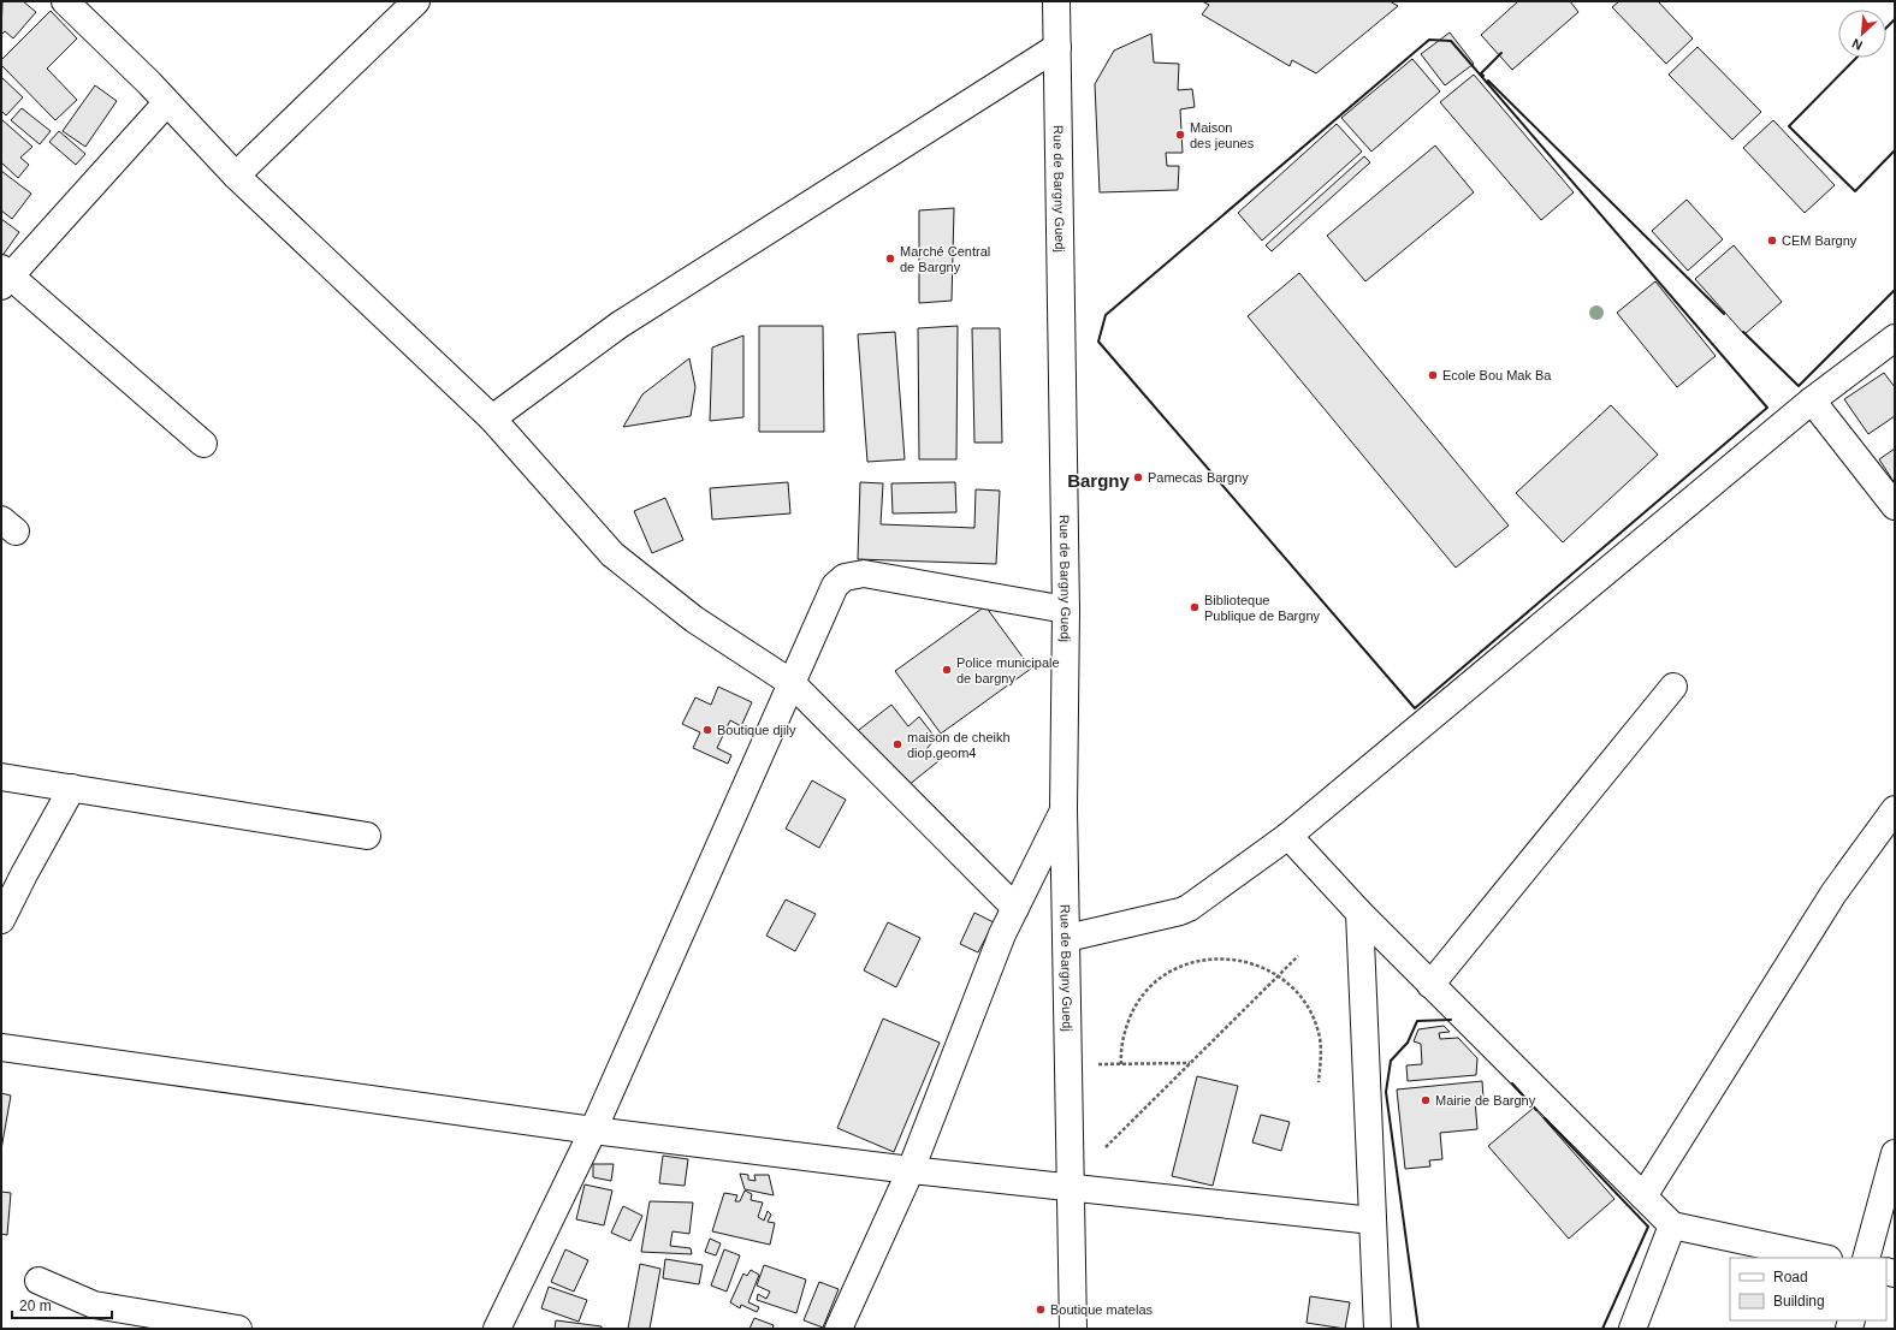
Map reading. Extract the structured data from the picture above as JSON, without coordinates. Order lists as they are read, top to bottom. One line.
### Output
{"streets":{"street":["Rue de Bargny Guedj"]},"districts":["Bargny"],"places":["Maison des jeunes","CEM Bargny","Marché Central de Bargny","Ecole Bou Mak Ba","Pamecas Bargny","Biblioteque Publique de Bargny","Police municipale de bargny","Boutique djily","maison de cheikh diop geom4","Mairie de Bargny","Boutique matelas"],"legend":["Road","Building"],"scale_bar":"20 m","north":"bottom left"}
